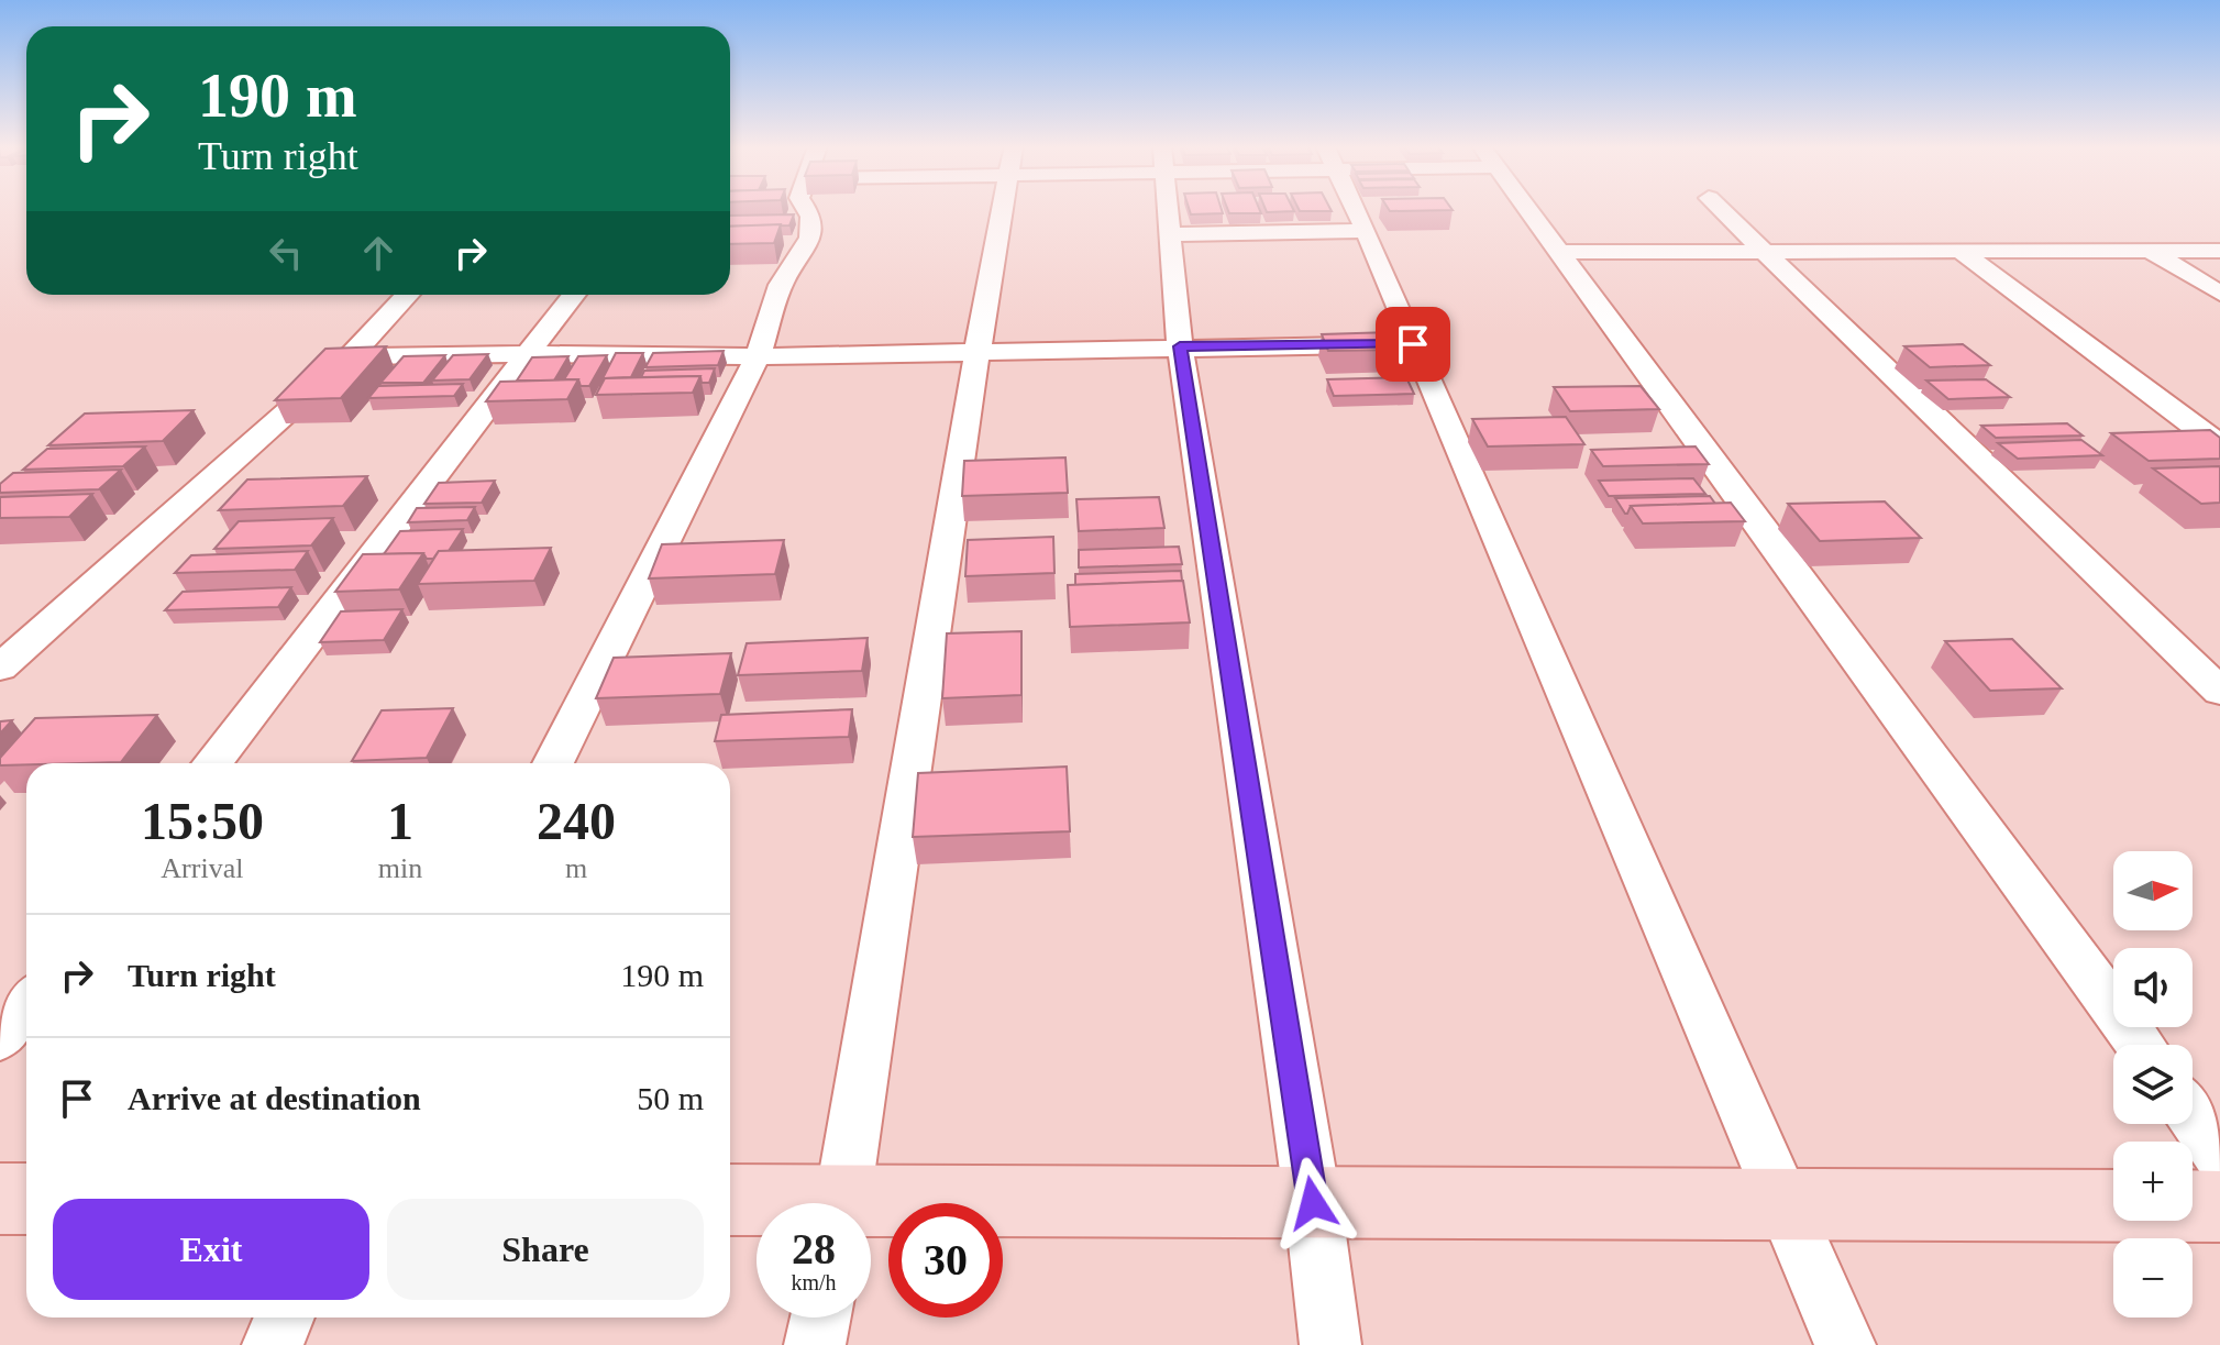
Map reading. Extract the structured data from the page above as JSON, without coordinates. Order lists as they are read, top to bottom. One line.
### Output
{"north":"right","page":{"turn":["190 m","Turn right"],"eta":["15:50","Arrival","1","min","240","m"],"map_buttons":["+","−"],"list":[{"name":"Turn right","value":"190 m"},{"name":"Arrive at destination","value":"50 m"}],"buttons":["Exit","Share"],"speed":"28 km/h","limit":"30"}}
